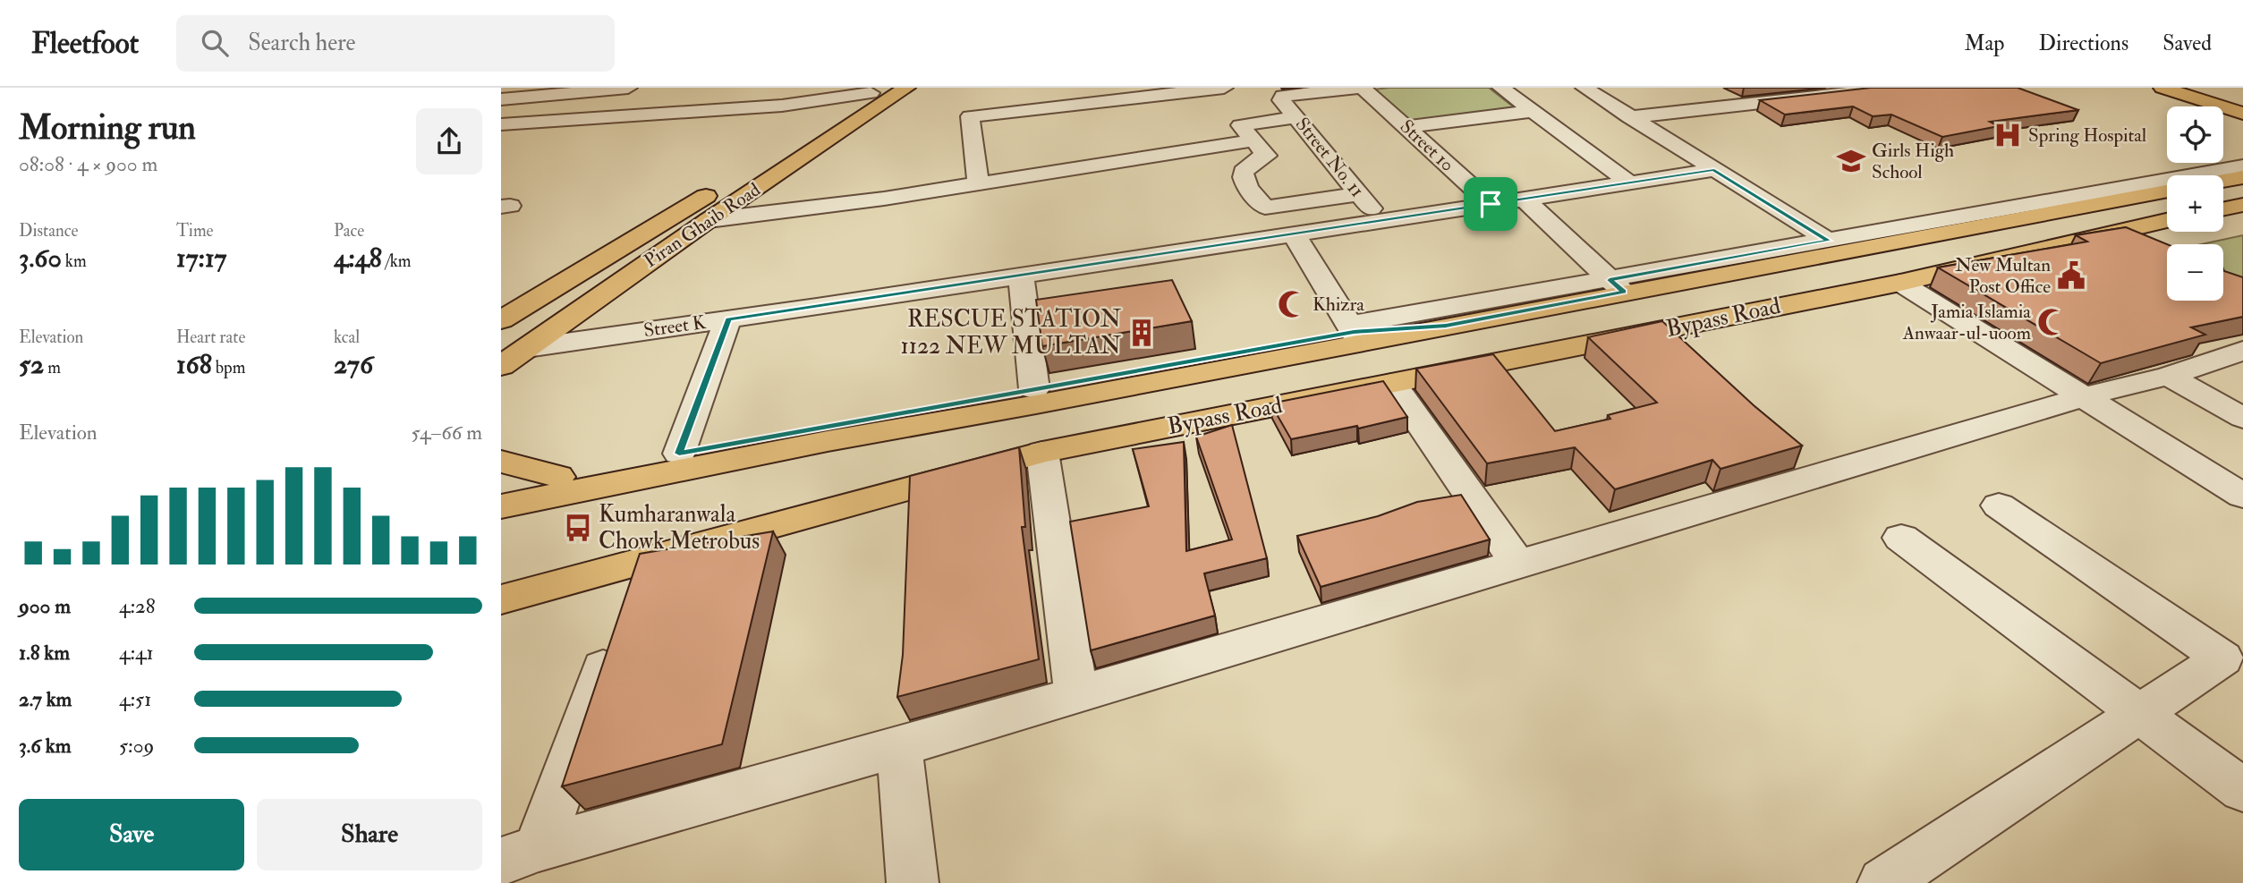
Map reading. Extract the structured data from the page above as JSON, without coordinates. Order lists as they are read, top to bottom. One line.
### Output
{"streets":{"main road":["Piran Ghaib Road","Bypass Road"],"street":["Street 10","Street No. 11","Street K"]},"crossings":[["Street 10","Street K"],["Street No. 11","Street K"],["Piran Ghaib Road","Street K"]],"places":{"hospital":["Spring Hospital"],"school or university":["Girls High School"],"public building":["New Multan Post Office"],"mosque":["Khizra","Jamia Islamia Anwaar-ul-uoom"],"building":["RESCUE STATION 1122 NEW MULTAN"],"bus stop":["Kumharanwala Chowk Metrobus"]},"page":{"header":"Fleetfoot","search":"Search here","nav":["Map","Directions","Saved"],"heading":["Morning run","08:08 · 4 × 900 m"],"map_buttons":["+","−"],"stats":[["Distance","3.60 km"],["Time","17:17"],["Pace","4:48 /km"],["Elevation","52 m"],["Heart rate","168 bpm"],["kcal","276"]],"chart":["Elevation","54–66 m"],"list":[{"name":"900 m","note":"4:28"},{"name":"1.8 km","note":"4:41"},{"name":"2.7 km","note":"4:51"},{"name":"3.6 km","note":"5:09"}],"buttons":["Save","Share"]}}
